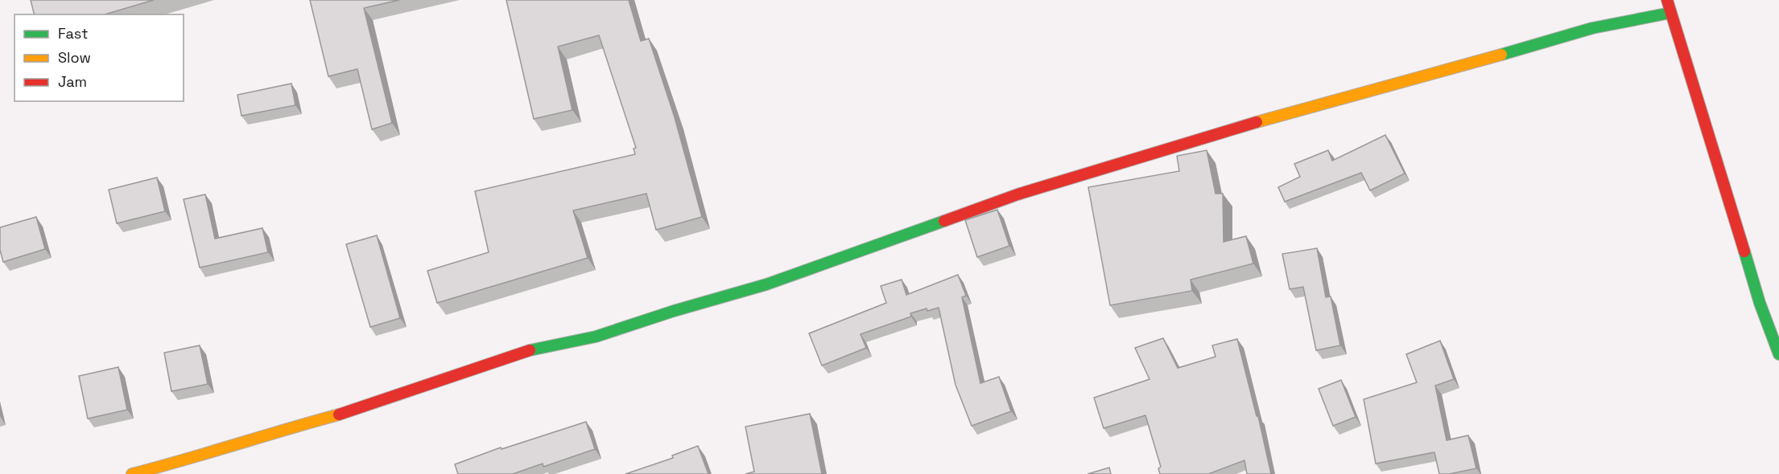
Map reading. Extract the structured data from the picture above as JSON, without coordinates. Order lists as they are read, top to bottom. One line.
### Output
{"legend":["Fast","Slow","Jam"]}
